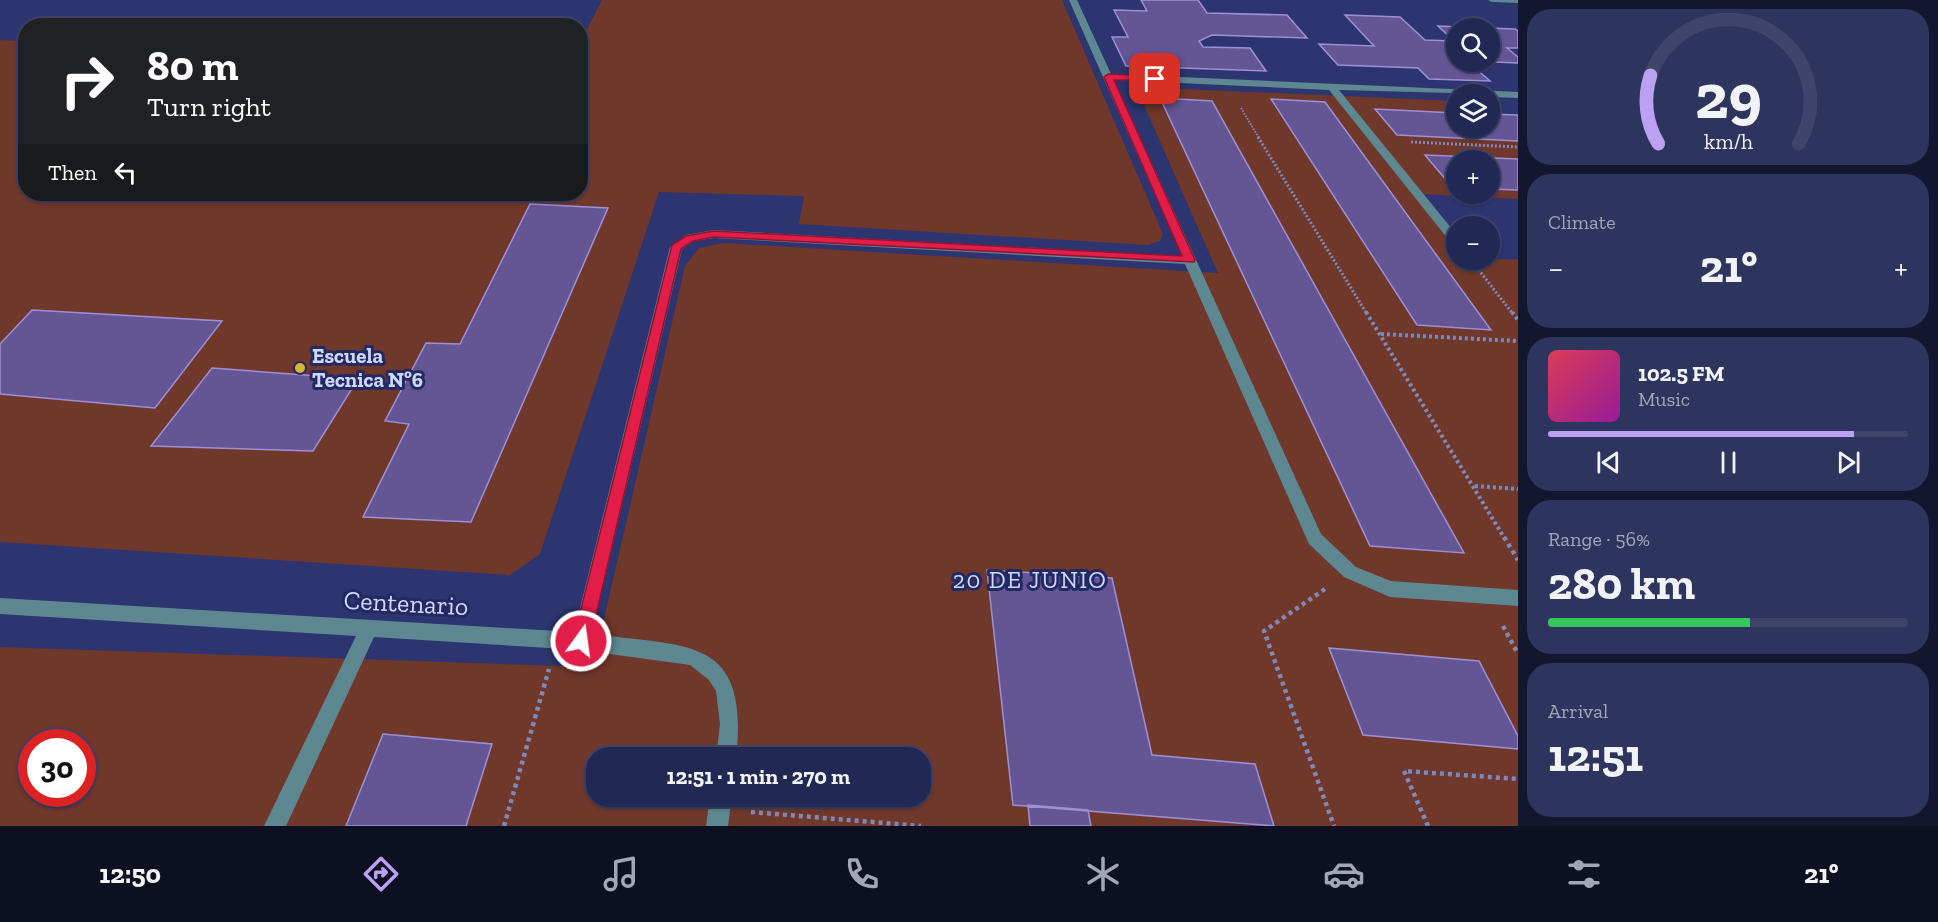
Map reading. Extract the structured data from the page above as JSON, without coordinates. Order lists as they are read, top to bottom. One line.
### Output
{"streets":{"street":["Centenario"]},"districts":["20 DE JUNIO"],"places":["Escuela Tecnica Nº6"],"page":{"map_buttons":["+","−"],"turn":["80 m","Turn right"],"then":"Then","tile":["Climate",["Range · 56%","280 km"],["Arrival","12:51"]],"heat":["−","21°","+"],"song":["102.5 FM","Music"],"limit":"30","trip":"12:51 · 1 min · 270 m","tabs":["12:50","21°"],"gauge":["29","km/h"]}}
